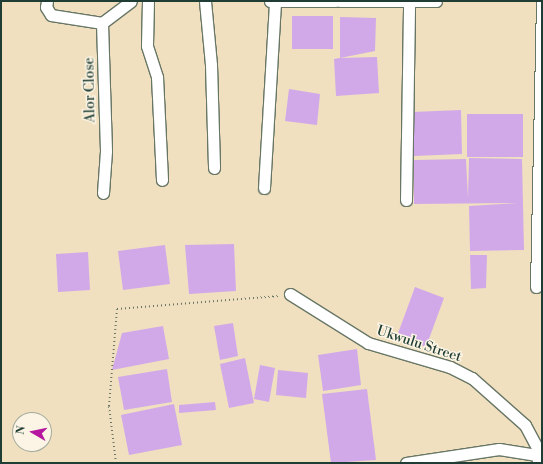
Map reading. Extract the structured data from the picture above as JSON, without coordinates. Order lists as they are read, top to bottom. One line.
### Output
{"streets":{"street":["Alor Close","Ukwulu Street"]},"north":"left"}
